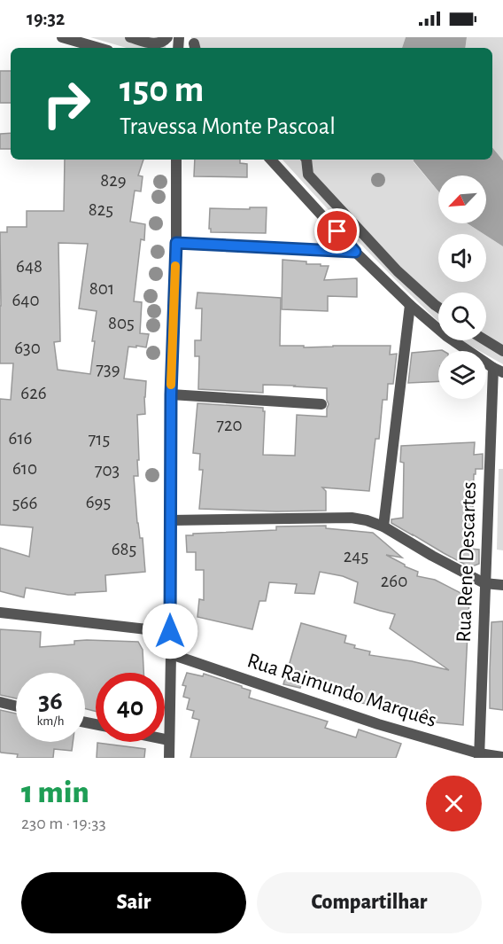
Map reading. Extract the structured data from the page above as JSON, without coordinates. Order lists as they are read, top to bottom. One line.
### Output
{"streets":{"street":["Rua Rene Descartes","Rua Raimundo Marquês"]},"crossings":[["Rua Rene Descartes","Rua Raimundo Marquês"]],"house_numbers":["829","825","648","801","640","805","630","739","626","720","616","715","610","703","695","566","685","245","260"],"north":"bottom left","page":{"status":"19:32","turn":["150 m","Travessa Monte Pascoal"],"speed":"36 km/h","limit":"40","heading":["1 min","230 m · 19:33"],"buttons":["Sair","Compartilhar"]}}
